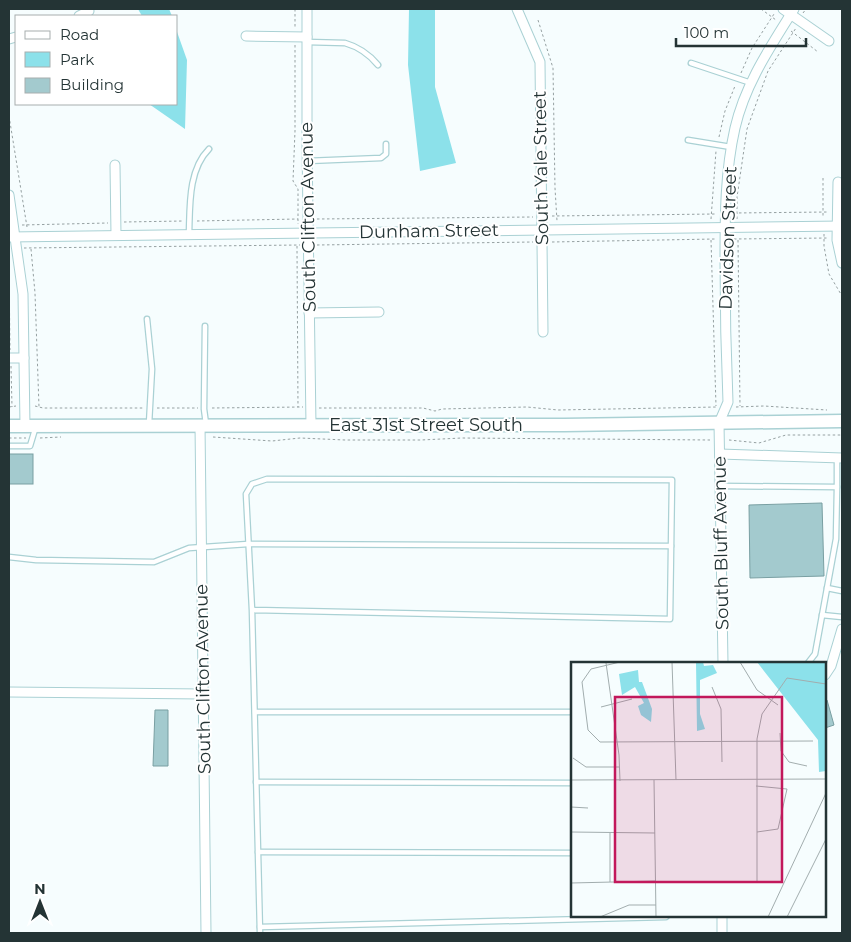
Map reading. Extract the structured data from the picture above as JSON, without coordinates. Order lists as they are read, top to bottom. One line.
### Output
{"streets":{"street":["South Yale Street","South Clifton Avenue","Dunham Street","Davidson Street","East 31st Street South","South Bluff Avenue"]},"crossings":[["South Yale Street","Dunham Street"],["South Clifton Avenue","Dunham Street"],["South Clifton Avenue","East 31st Street South"],["Dunham Street","Davidson Street"],["Davidson Street","East 31st Street South"],["Davidson Street","South Bluff Avenue"],["East 31st Street South","South Bluff Avenue"]],"legend":["Road","Park","Building"],"scale_bar":"100 m","north":"top"}
